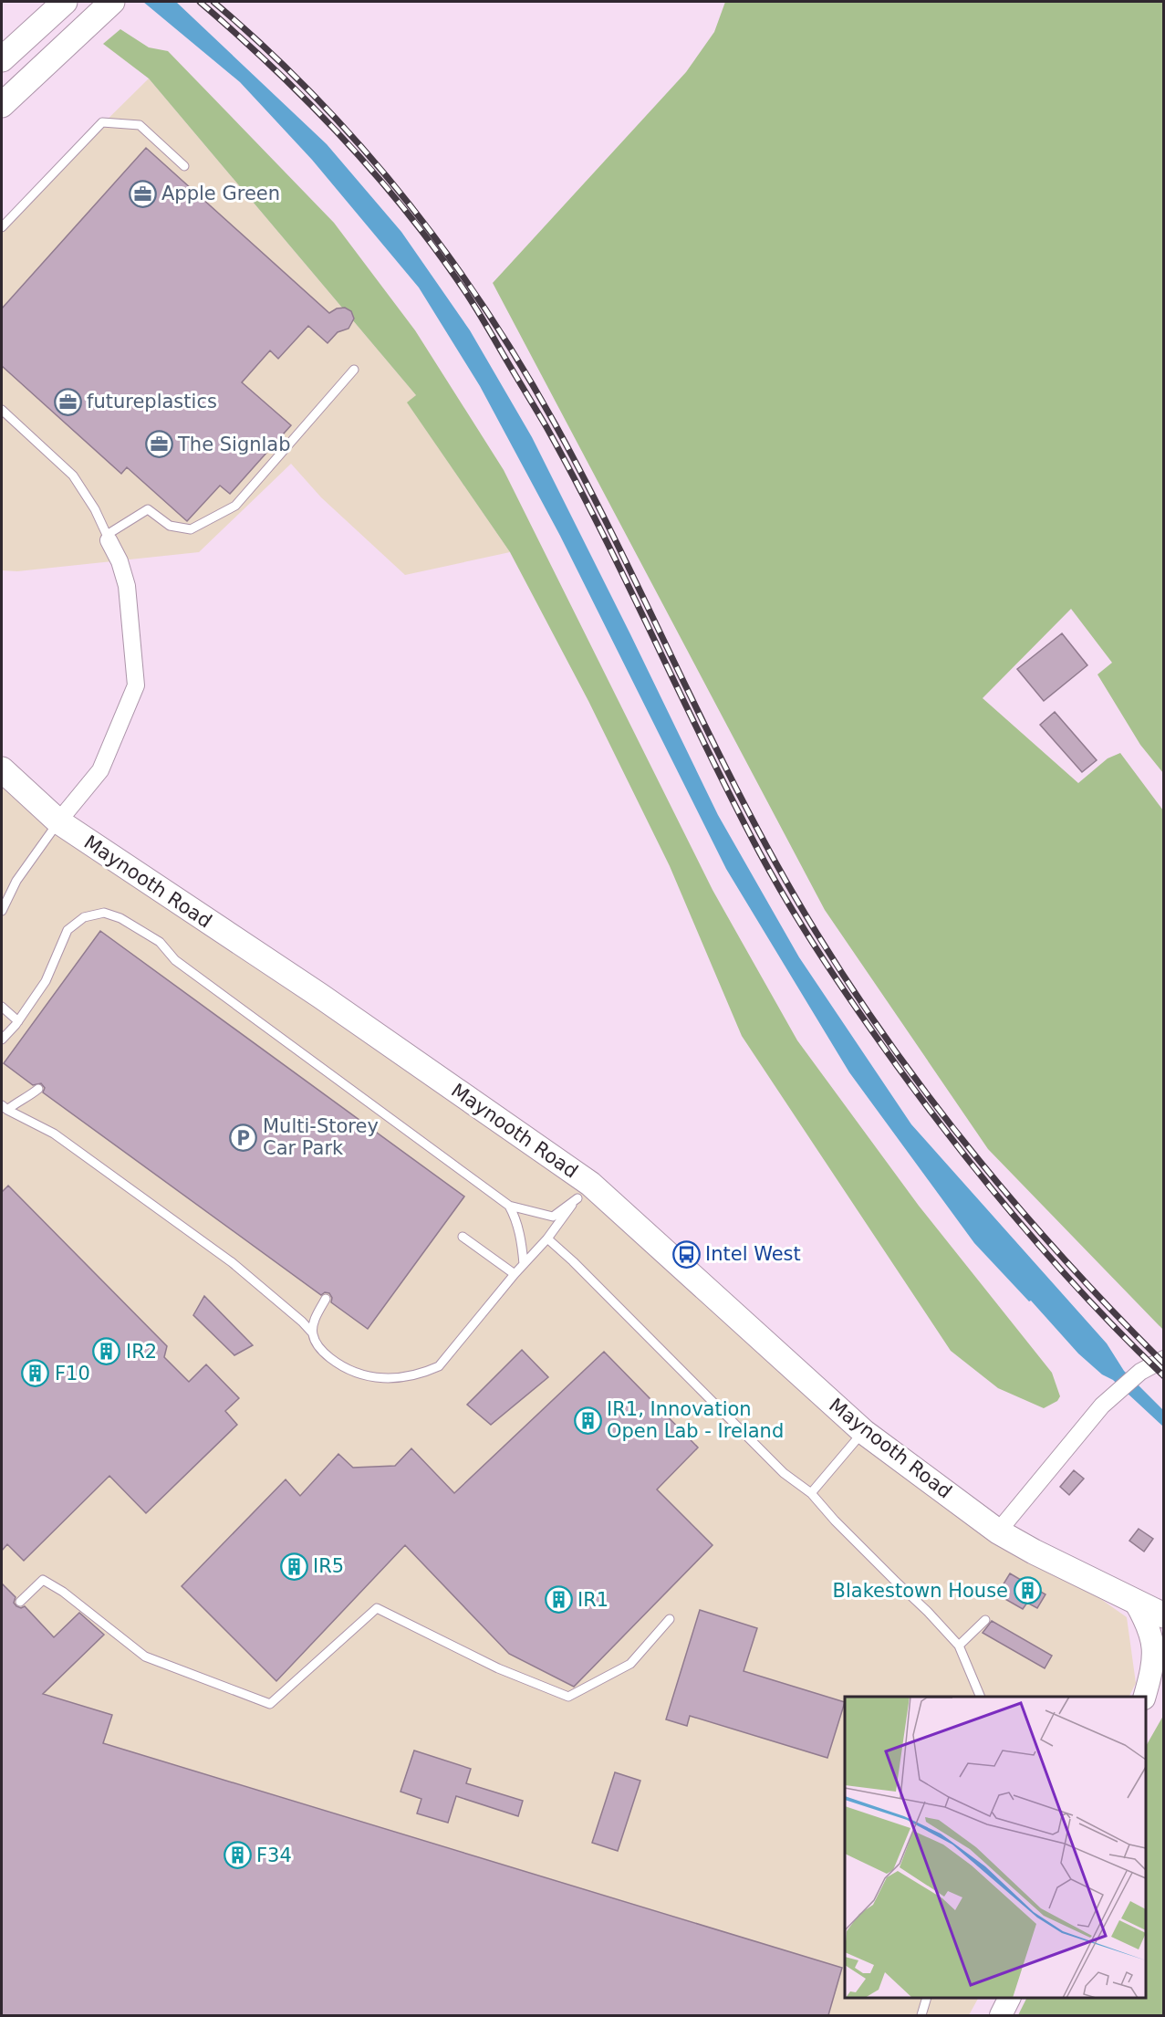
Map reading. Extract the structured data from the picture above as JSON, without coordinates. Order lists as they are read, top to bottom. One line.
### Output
{"streets":{"main road":["Maynooth Road"]},"places":{"office":["Apple Green","futureplastics","The Signlab"],"parking":["Multi-Storey Car Park"],"bus stop":["Intel West"],"building":["IR2","F10","IR1, Innovation Open Lab - Ireland","IR5","Blakestown House","IR1","F34"]}}
